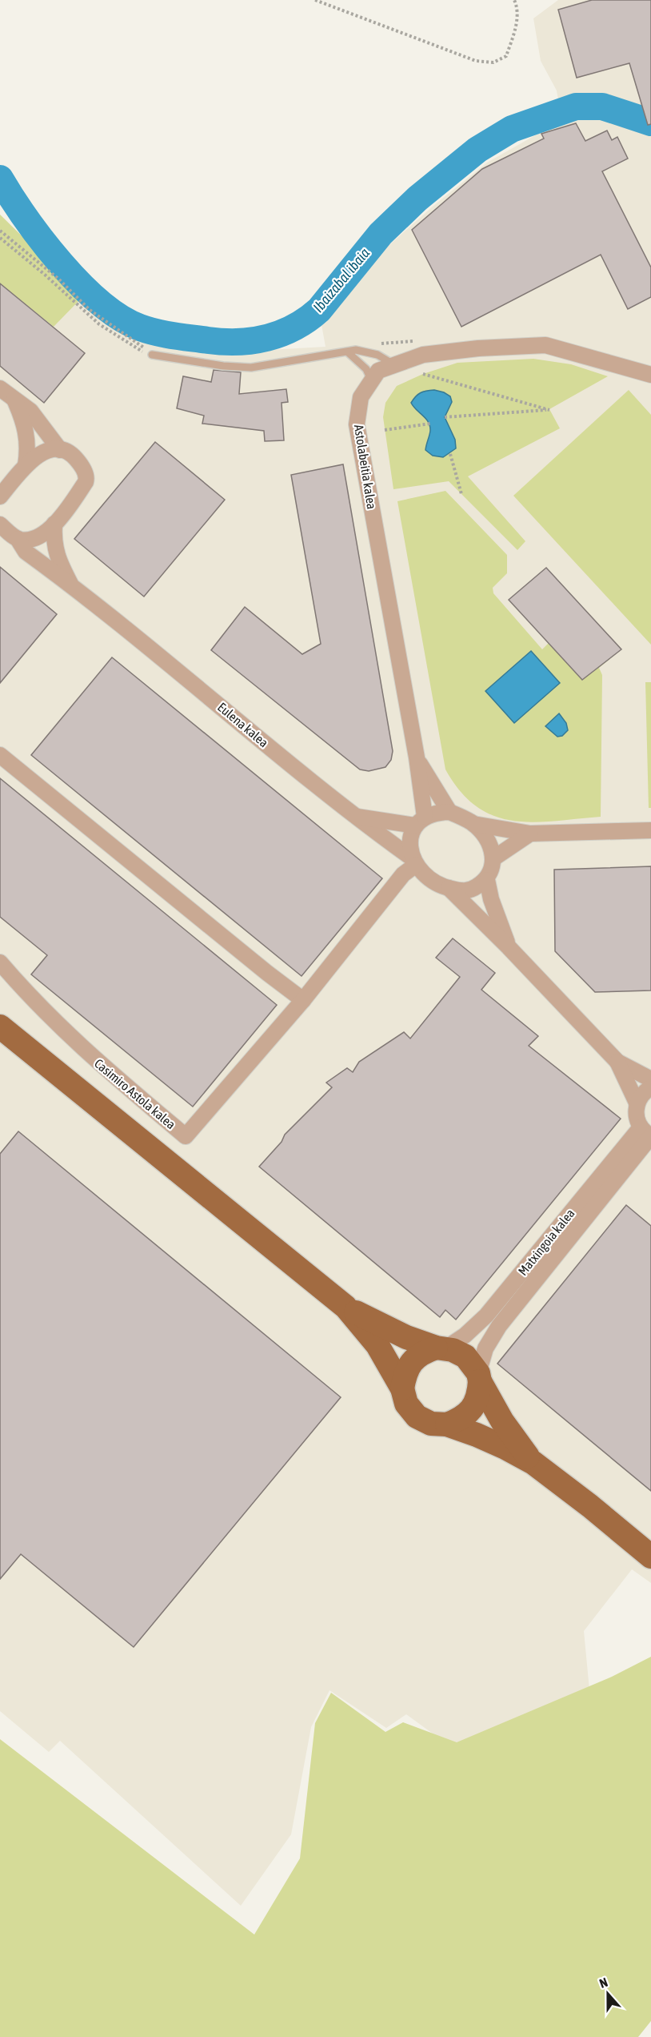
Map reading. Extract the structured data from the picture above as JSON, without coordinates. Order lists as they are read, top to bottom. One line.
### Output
{"streets":{"street":["Astolabeitia kalea","Eulena kalea","Casimiro Astola kalea","Matxingoia kalea"]},"crossings":[["Astolabeitia kalea","Eulena kalea"],["Astolabeitia kalea","Casimiro Astola kalea"],["Eulena kalea","Casimiro Astola kalea"]],"water":["Ibaizabal ibaia"],"north":"top"}
